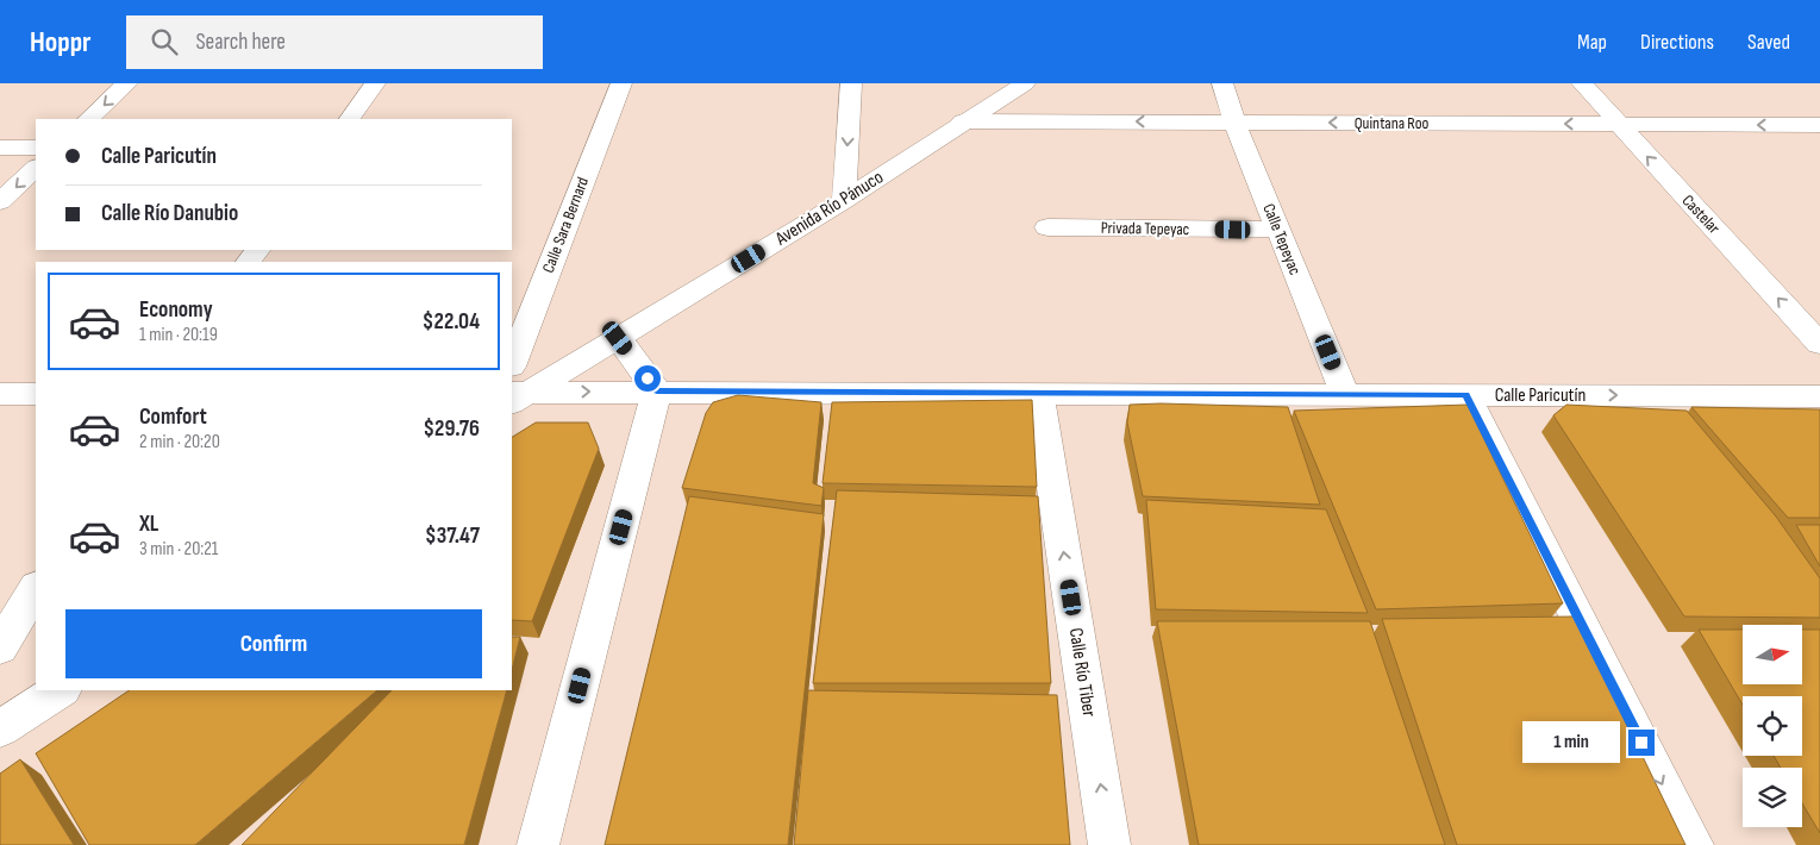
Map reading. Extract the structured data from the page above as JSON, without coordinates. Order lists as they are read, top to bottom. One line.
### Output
{"streets":{"street":["Quintana Roo","Avenida Río Pánuco","Castelar","Calle Sara Bernard","Privada Tepeyac","Calle Tepeyac","Calle Paricutín","Calle Río Tiber"]},"crossings":[["Quintana Roo","Avenida Río Pánuco"],["Quintana Roo","Castelar"],["Quintana Roo","Calle Tepeyac"],["Avenida Río Pánuco","Calle Paricutín"],["Privada Tepeyac","Calle Tepeyac"],["Calle Tepeyac","Calle Paricutín"],["Calle Paricutín","Calle Río Tiber"]],"one_way":["Quintana Roo","Castelar","Calle Paricutín","Calle Río Tiber"],"north":"right","page":{"header":"Hoppr","search":"Search here","nav":["Map","Directions","Saved"],"banner":["Calle Paricutín","Calle Río Danubio"],"list":[{"name":"Economy","note":"1 min · 20:19","value":"$22.04"},{"name":"Comfort","note":"2 min · 20:20","value":"$29.76"},{"name":"XL","note":"3 min · 20:21","value":"$37.47"}],"buttons":"Confirm","bubble":"1 min"}}
